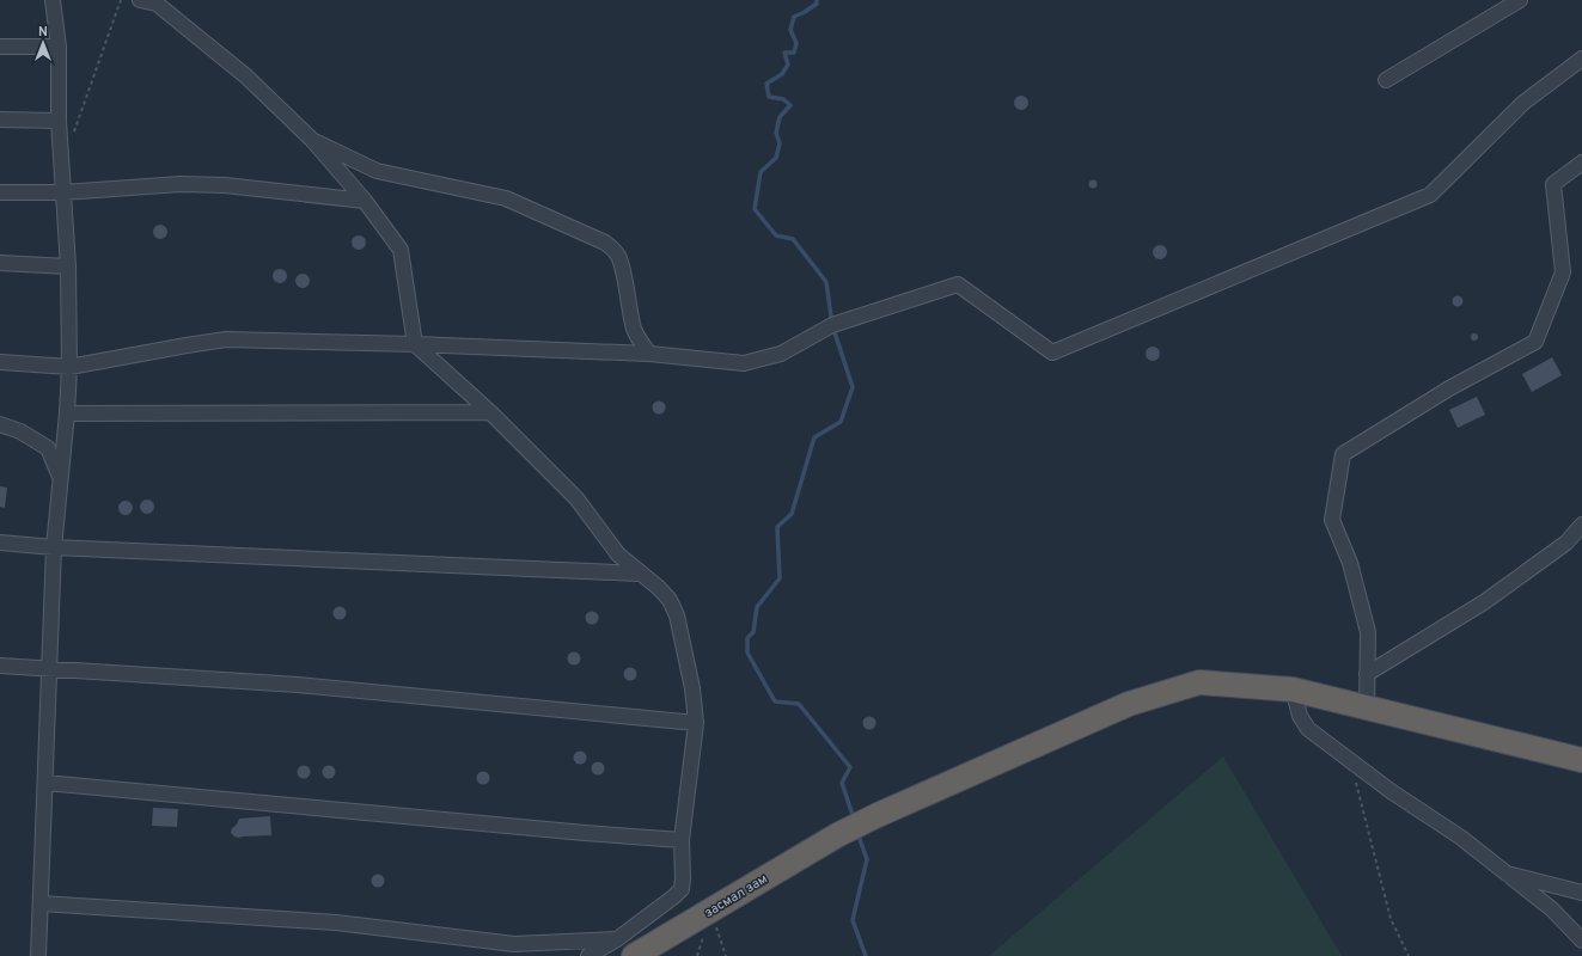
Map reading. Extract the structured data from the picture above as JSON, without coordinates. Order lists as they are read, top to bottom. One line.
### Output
{"streets":{"highway":["засмал зам"]},"north":"top"}
